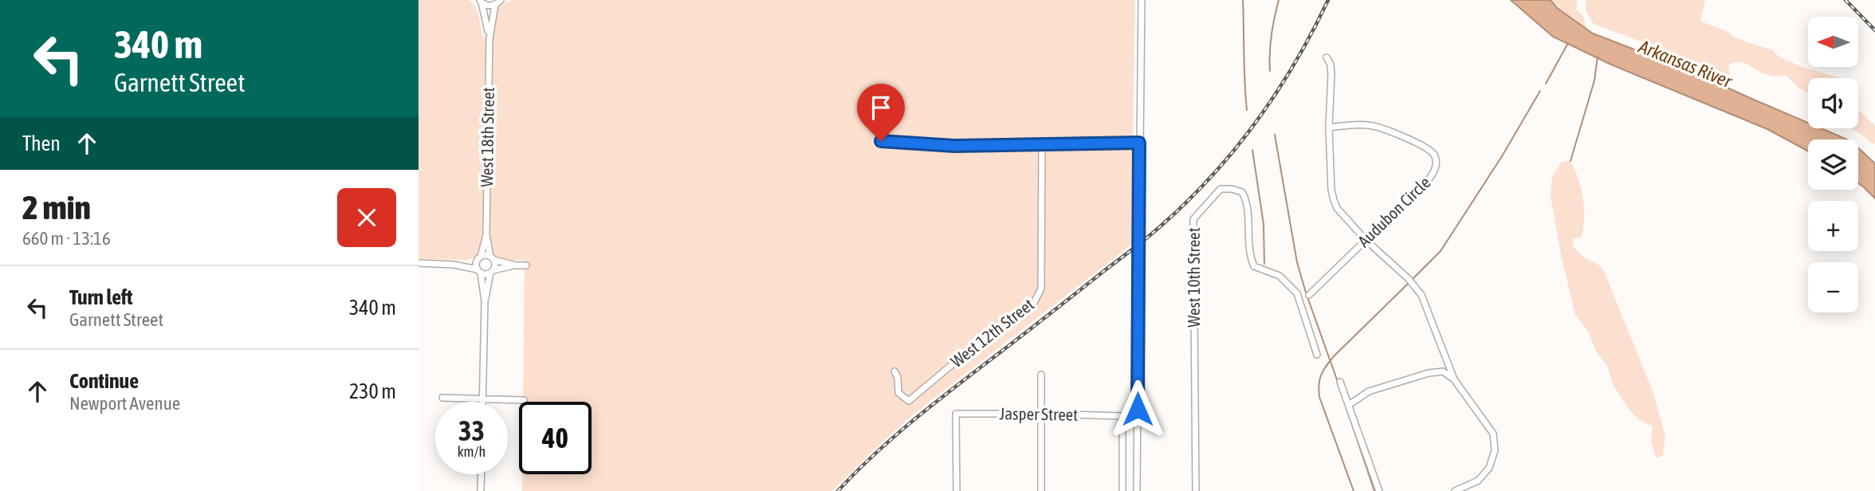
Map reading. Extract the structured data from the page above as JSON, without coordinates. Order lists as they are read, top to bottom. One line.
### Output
{"streets":{"street":["West 18th Street","Audubon Circle","West 10th Street","West 12th Street","Jasper Street"]},"water":["Arkansas River"],"north":"left","page":{"turn":["340 m","Garnett Street"],"map_buttons":["+","−"],"then":"Then","heading":["2 min","660 m · 13:16"],"list":[{"name":"Turn left","note":"Garnett Street","value":"340 m"},{"name":"Continue","note":"Newport Avenue","value":"230 m"}],"speed":"33 km/h","limit":"40"}}
